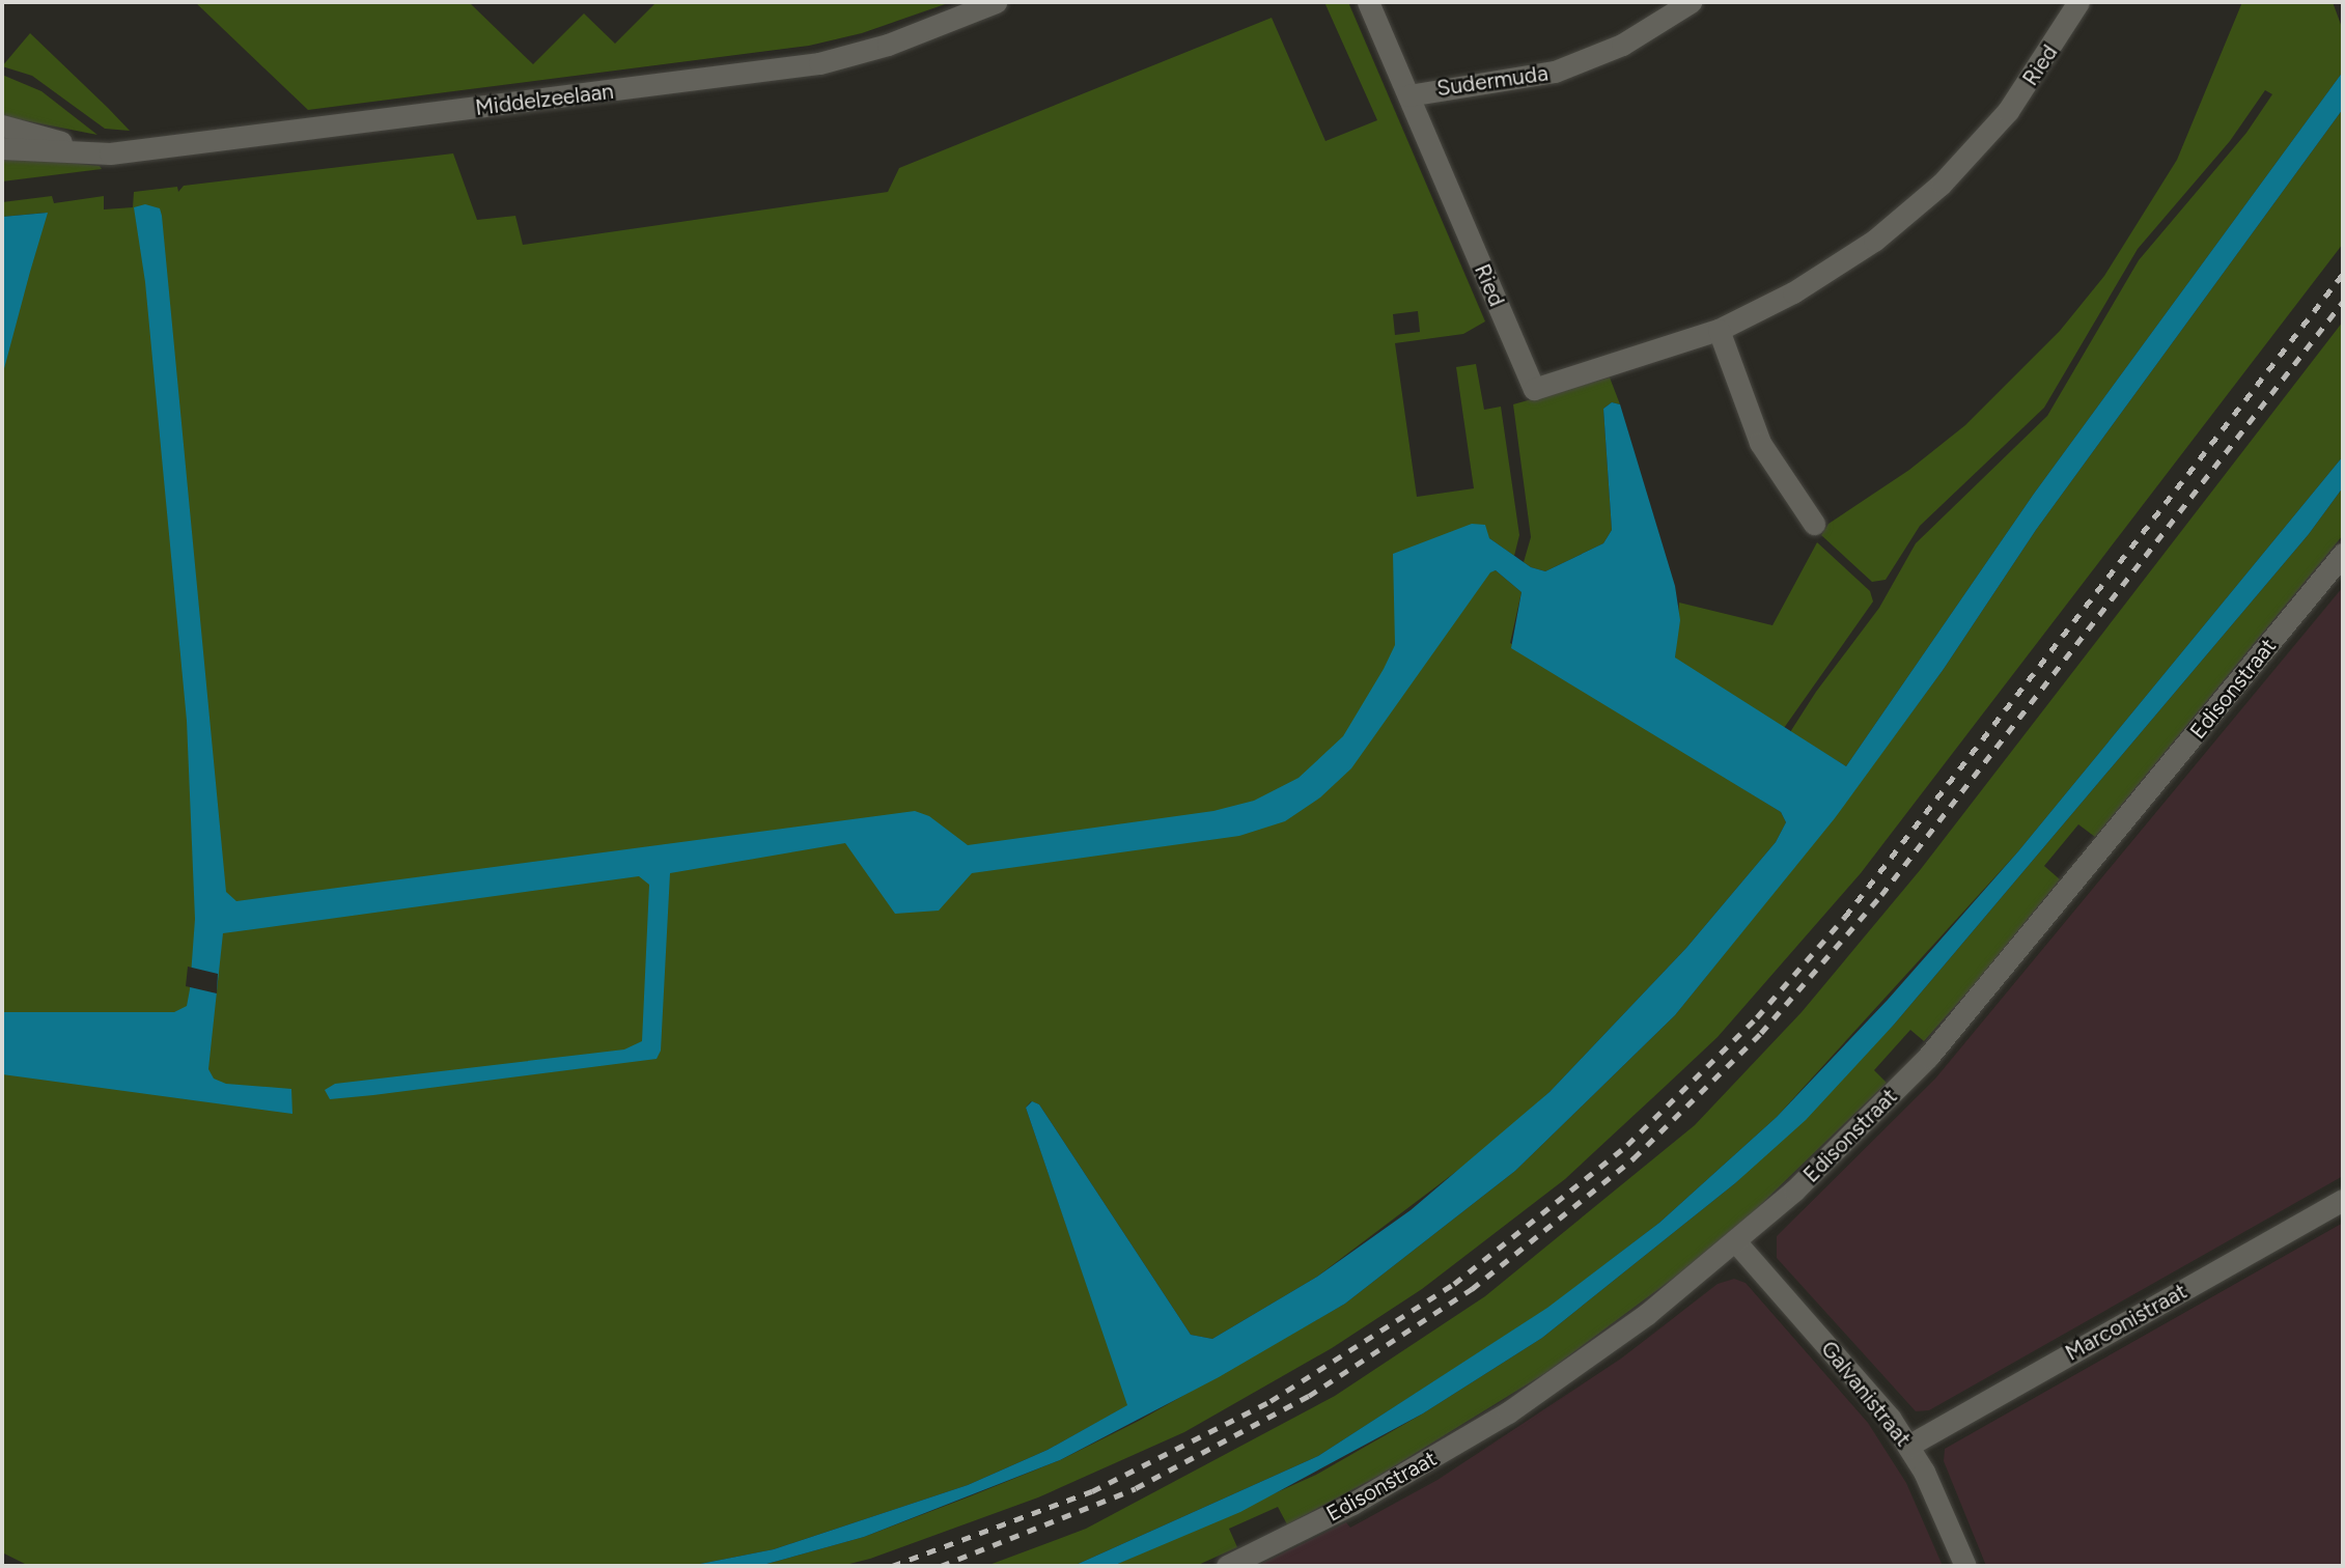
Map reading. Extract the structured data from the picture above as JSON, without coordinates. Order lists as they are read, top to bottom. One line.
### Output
{"streets":{"street":["Ried","Sudermuda","Middelzeelaan","Edisonstraat","Marconistraat","Galvanistraat"]},"crossings":[["Ried","Sudermuda"],["Edisonstraat","Galvanistraat"],["Marconistraat","Galvanistraat"]]}
